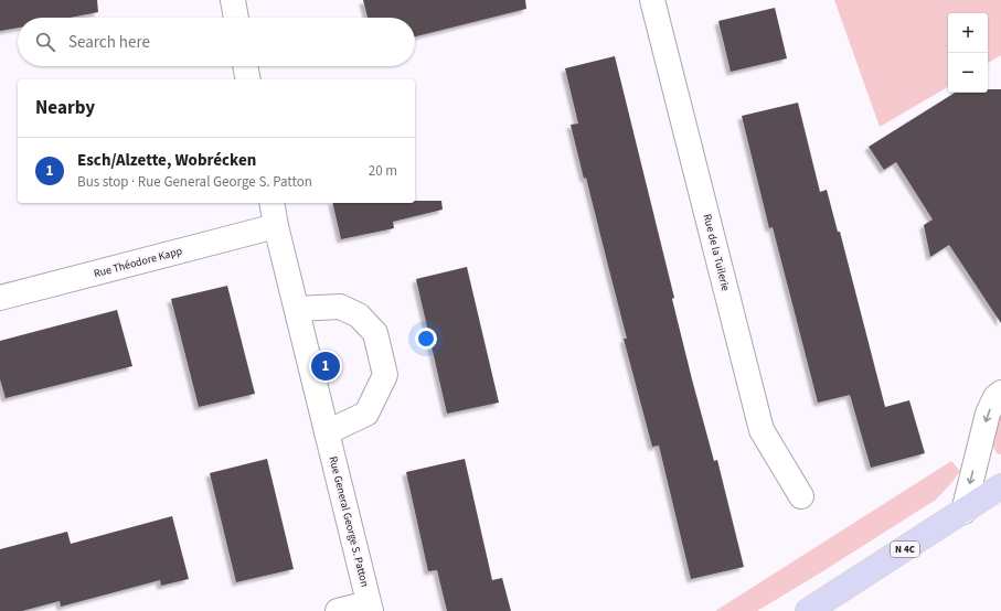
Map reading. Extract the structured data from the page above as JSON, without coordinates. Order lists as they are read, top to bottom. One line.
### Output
{"streets":{"main road":["N 4C"],"street":["Rue de la Tuilerie","Rue Théodore Kapp","Rue General George S. Patton"]},"crossings":[["Rue Théodore Kapp","Rue General George S. Patton"]],"page":{"map_buttons":["+","−"],"search":"Search here","heading":"Nearby","list":[{"mark":"1","name":"Esch/Alzette, Wobrécken","note":"Bus stop · Rue General George S. Patton","value":"20 m"}],"pins":"1"}}
